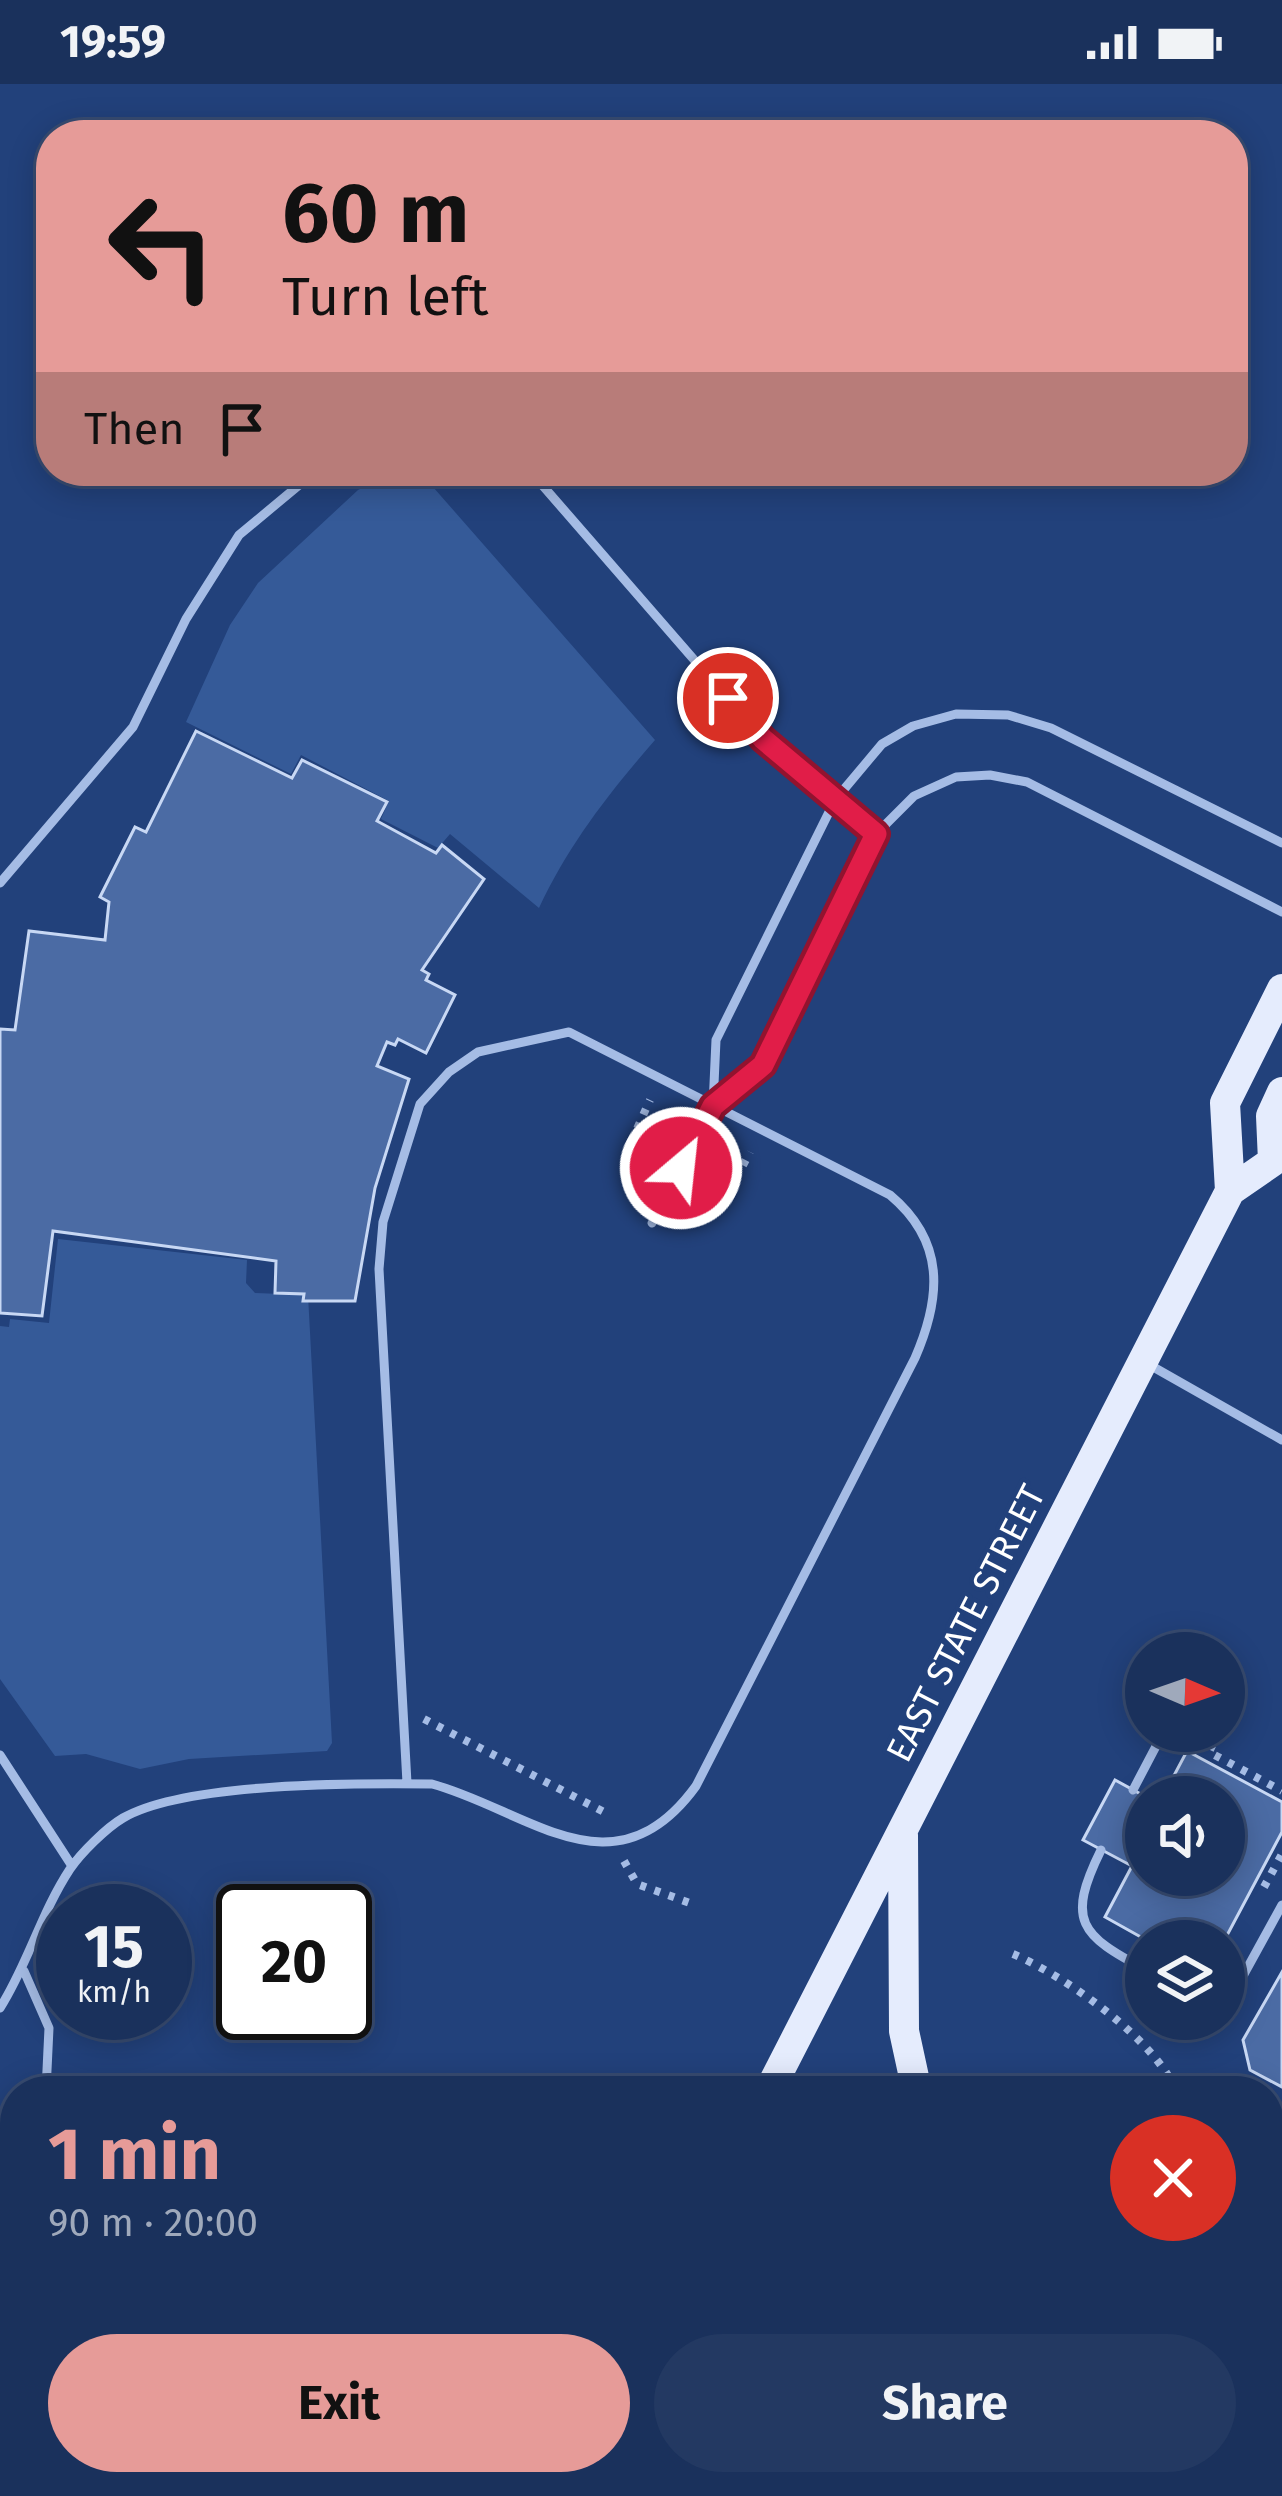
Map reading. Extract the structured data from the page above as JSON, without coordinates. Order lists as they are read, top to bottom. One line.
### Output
{"streets":{"main road":["EAST STATE STREET"]},"north":"right","page":{"status":"19:59","turn":["60 m","Turn left"],"then":"Then","speed":"15 km/h","limit":"20","heading":["1 min","90 m · 20:00"],"buttons":["Exit","Share"]}}
